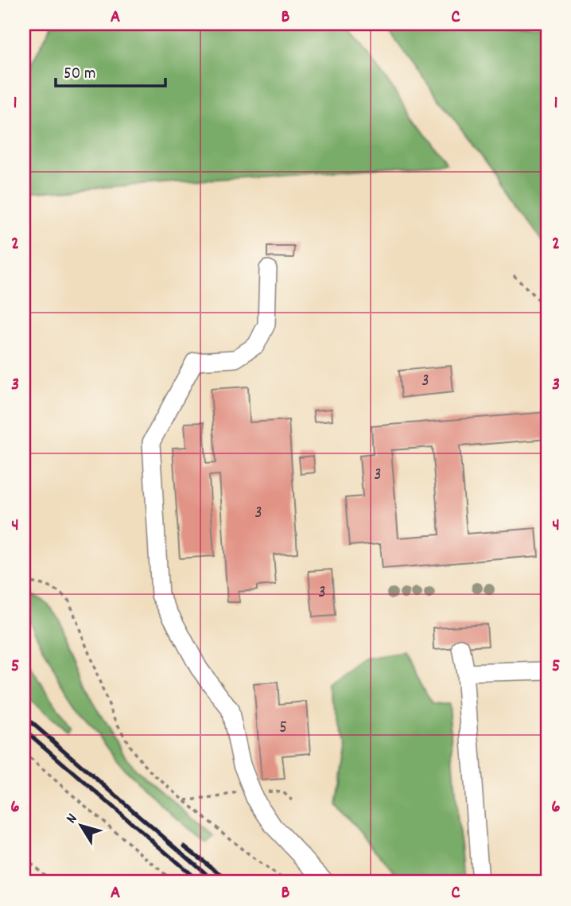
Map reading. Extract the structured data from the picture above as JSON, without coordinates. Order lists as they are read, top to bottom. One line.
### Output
{"house_numbers":["3","3","3","3","5"],"scale_bar":"50 m","north":"top left","grid":{"columns":["A","B","C"],"rows":["1","2","3","4","5","6"]}}
